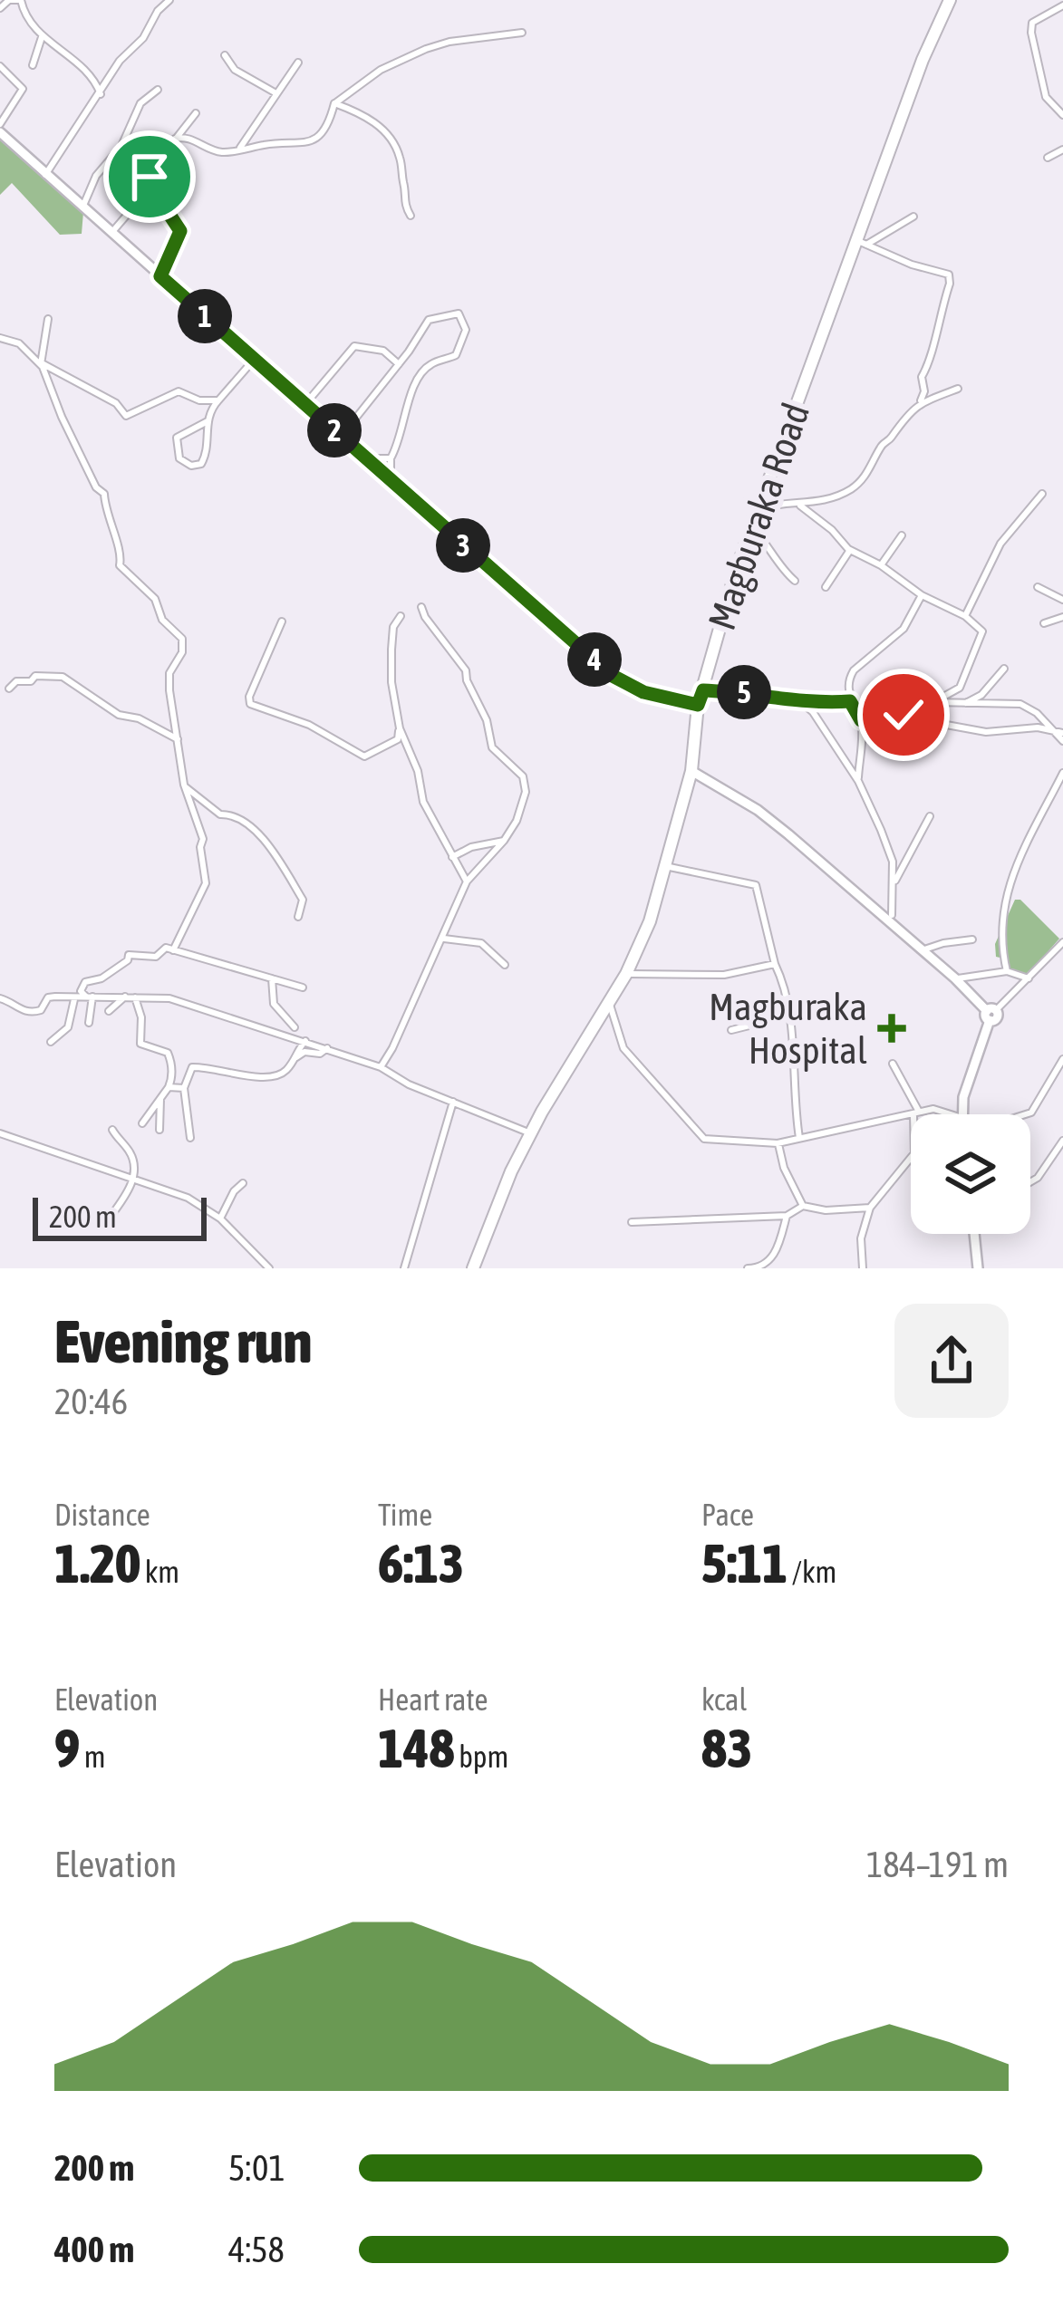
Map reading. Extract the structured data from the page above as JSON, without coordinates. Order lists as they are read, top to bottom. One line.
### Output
{"streets":{"main road":["Magburaka Road"]},"places":{"health":["Magburaka Hospital"]},"scale_bar":"200 m","page":{"pins":["1","2","3","4","5"],"scale":"200 m","heading":["Evening run","20:46"],"stats":[["Distance","1.20 km"],["Time","6:13"],["Pace","5:11 /km"],["Elevation","9 m"],["Heart rate","148 bpm"],["kcal","83"]],"chart":["Elevation","184–191 m"],"list":[{"name":"200 m","note":"5:01"},{"name":"400 m","note":"4:58"}]}}
